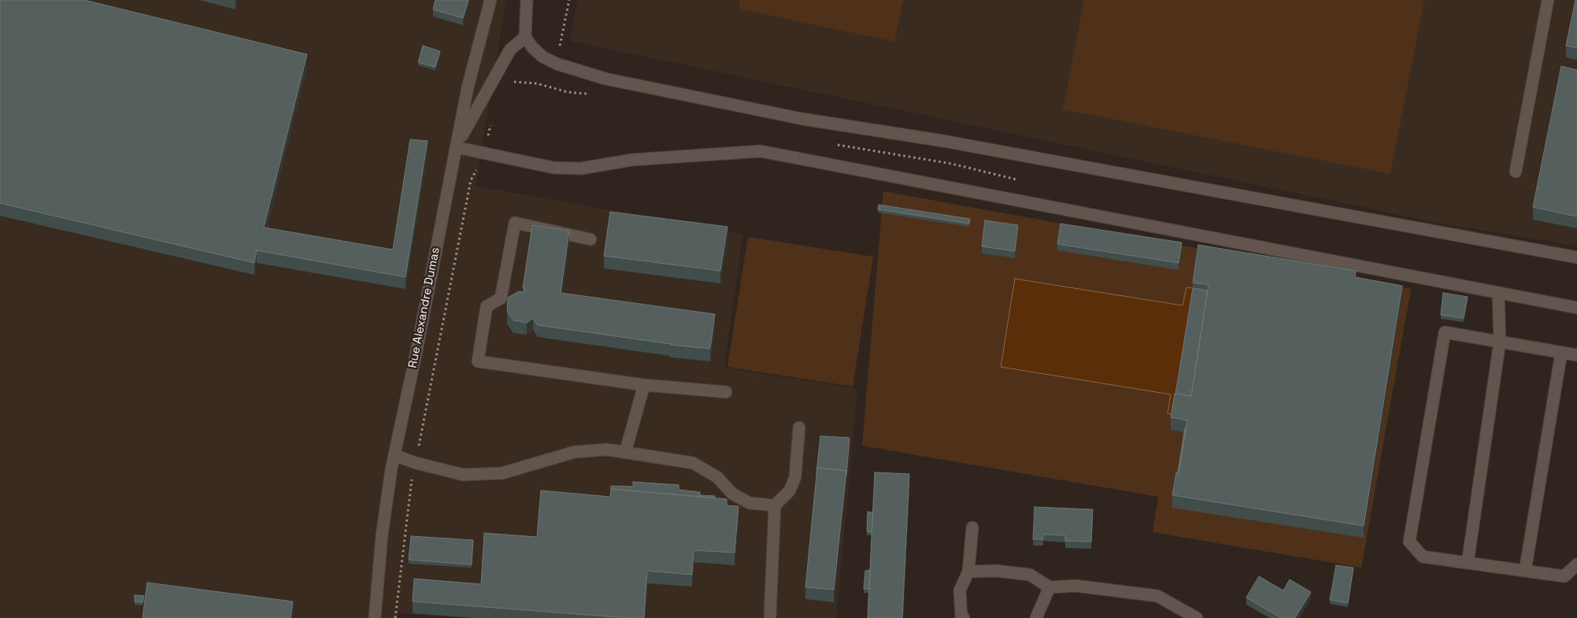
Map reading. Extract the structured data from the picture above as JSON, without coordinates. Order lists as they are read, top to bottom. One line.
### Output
{"streets":{"street":["Rue Alexandre Dumas"]}}
